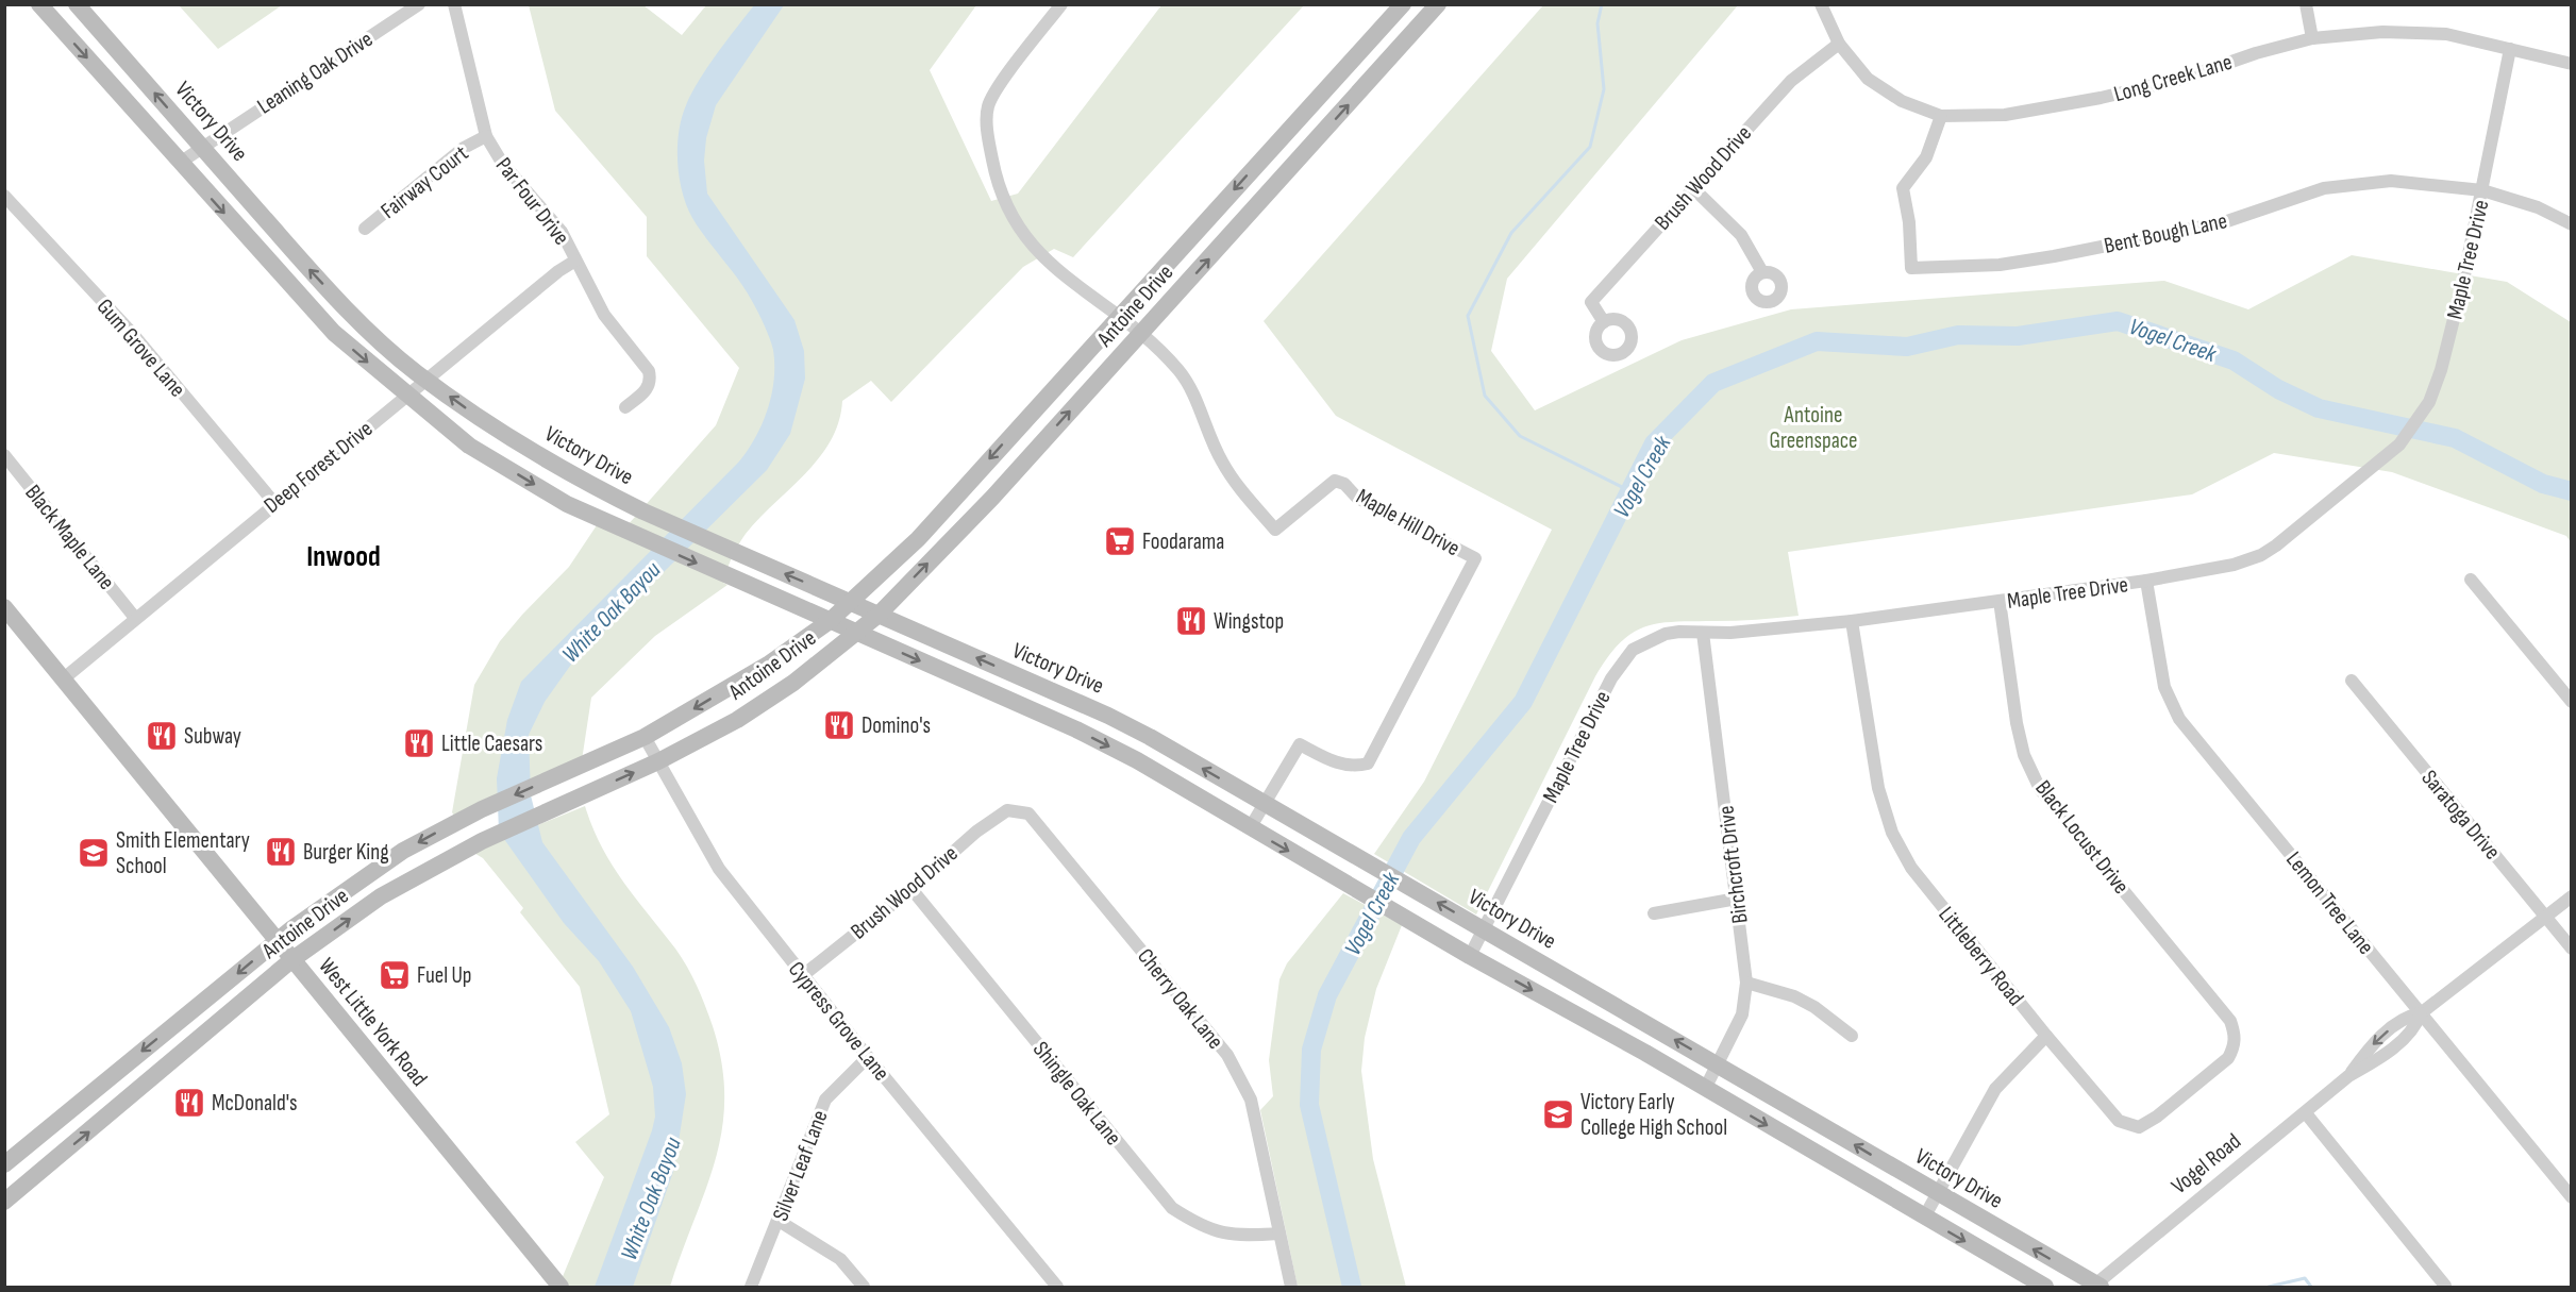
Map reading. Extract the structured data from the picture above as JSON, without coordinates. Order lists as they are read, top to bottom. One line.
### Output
{"streets":{"main road":["Victory Drive","Antoine Drive","West Little York Road"],"street":["Leaning Oak Drive","Long Creek Lane","Brush Wood Drive","Fairway Court","Par Four Drive","Bent Bough Lane","Maple Tree Drive","Gum Grove Lane","Deep Forest Drive","Maple Hill Drive","Black Maple Lane","Saratoga Drive","Black Locust Drive","Birchcroft Drive","Lemon Tree Lane","Littleberry Road","Cherry Oak Lane","Cypress Grove Lane","Shingle Oak Lane","Vogel Road","Silver Leaf Lane"]},"crossings":[["Leaning Oak Drive","Victory Drive"],["Long Creek Lane","Brush Wood Drive"],["Long Creek Lane","Bent Bough Lane"],["Long Creek Lane","Maple Tree Drive"],["Victory Drive","Maple Tree Drive"],["Victory Drive","Antoine Drive"],["Victory Drive","Deep Forest Drive"],["Victory Drive","Maple Hill Drive"],["Victory Drive","Birchcroft Drive"],["Victory Drive","Vogel Road"],["Brush Wood Drive","Cherry Oak Lane"],["Brush Wood Drive","Cypress Grove Lane"],["Brush Wood Drive","Shingle Oak Lane"],["Fairway Court","Par Four Drive"],["Par Four Drive","Deep Forest Drive"],["Bent Bough Lane","Maple Tree Drive"],["Maple Tree Drive","Black Locust Drive"],["Maple Tree Drive","Birchcroft Drive"],["Maple Tree Drive","Lemon Tree Lane"],["Maple Tree Drive","Littleberry Road"],["Antoine Drive","Maple Hill Drive"],["Antoine Drive","Cypress Grove Lane"],["Antoine Drive","West Little York Road"],["Gum Grove Lane","Deep Forest Drive"],["Deep Forest Drive","Black Maple Lane"],["Deep Forest Drive","West Little York Road"],["Saratoga Drive","Vogel Road"],["Black Locust Drive","Littleberry Road"],["Lemon Tree Lane","Vogel Road"],["Cherry Oak Lane","Shingle Oak Lane"],["Cypress Grove Lane","Silver Leaf Lane"]],"districts":["Inwood"],"water":["Vogel Creek","White Oak Bayou"],"parks":["Antoine Greenspace"],"places":{"supermarket":["Foodarama","Fuel Up"],"restaurant":["Wingstop","Domino's","Subway","Little Caesars","Burger King","McDonald's"],"school or university":["Smith Elementary School","Victory Early College High School"]}}
